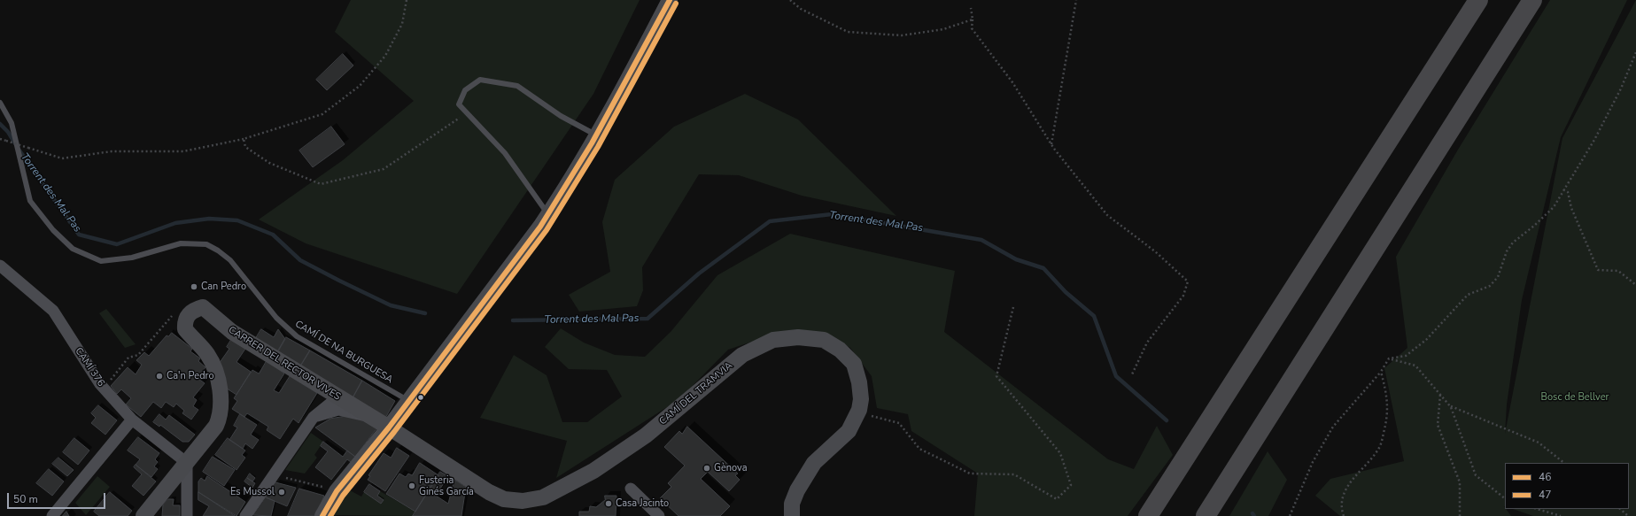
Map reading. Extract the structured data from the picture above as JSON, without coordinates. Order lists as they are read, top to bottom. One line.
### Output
{"streets":{"street":["CARRER DEL RECTOR VIVES","CAMÍ 376","CAMÍ DEL TRAMVIA"],"lane":["CAMÍ DE NA BURGUESA"]},"crossings":[["CARRER DEL RECTOR VIVES","CAMÍ 376"],["CARRER DEL RECTOR VIVES","CAMÍ DEL TRAMVIA"]],"water":["Torrent des Mal Pas"],"parks":["Bosc de Bellver"],"places":["Can Pedro","Ca'n Pedro","Gènova","Fusteria Ginés García","Es Mussol","Casa Jacinto"],"lines":["transit line 46","transit line 47"],"legend":["46","47"],"scale_bar":"50 m"}
